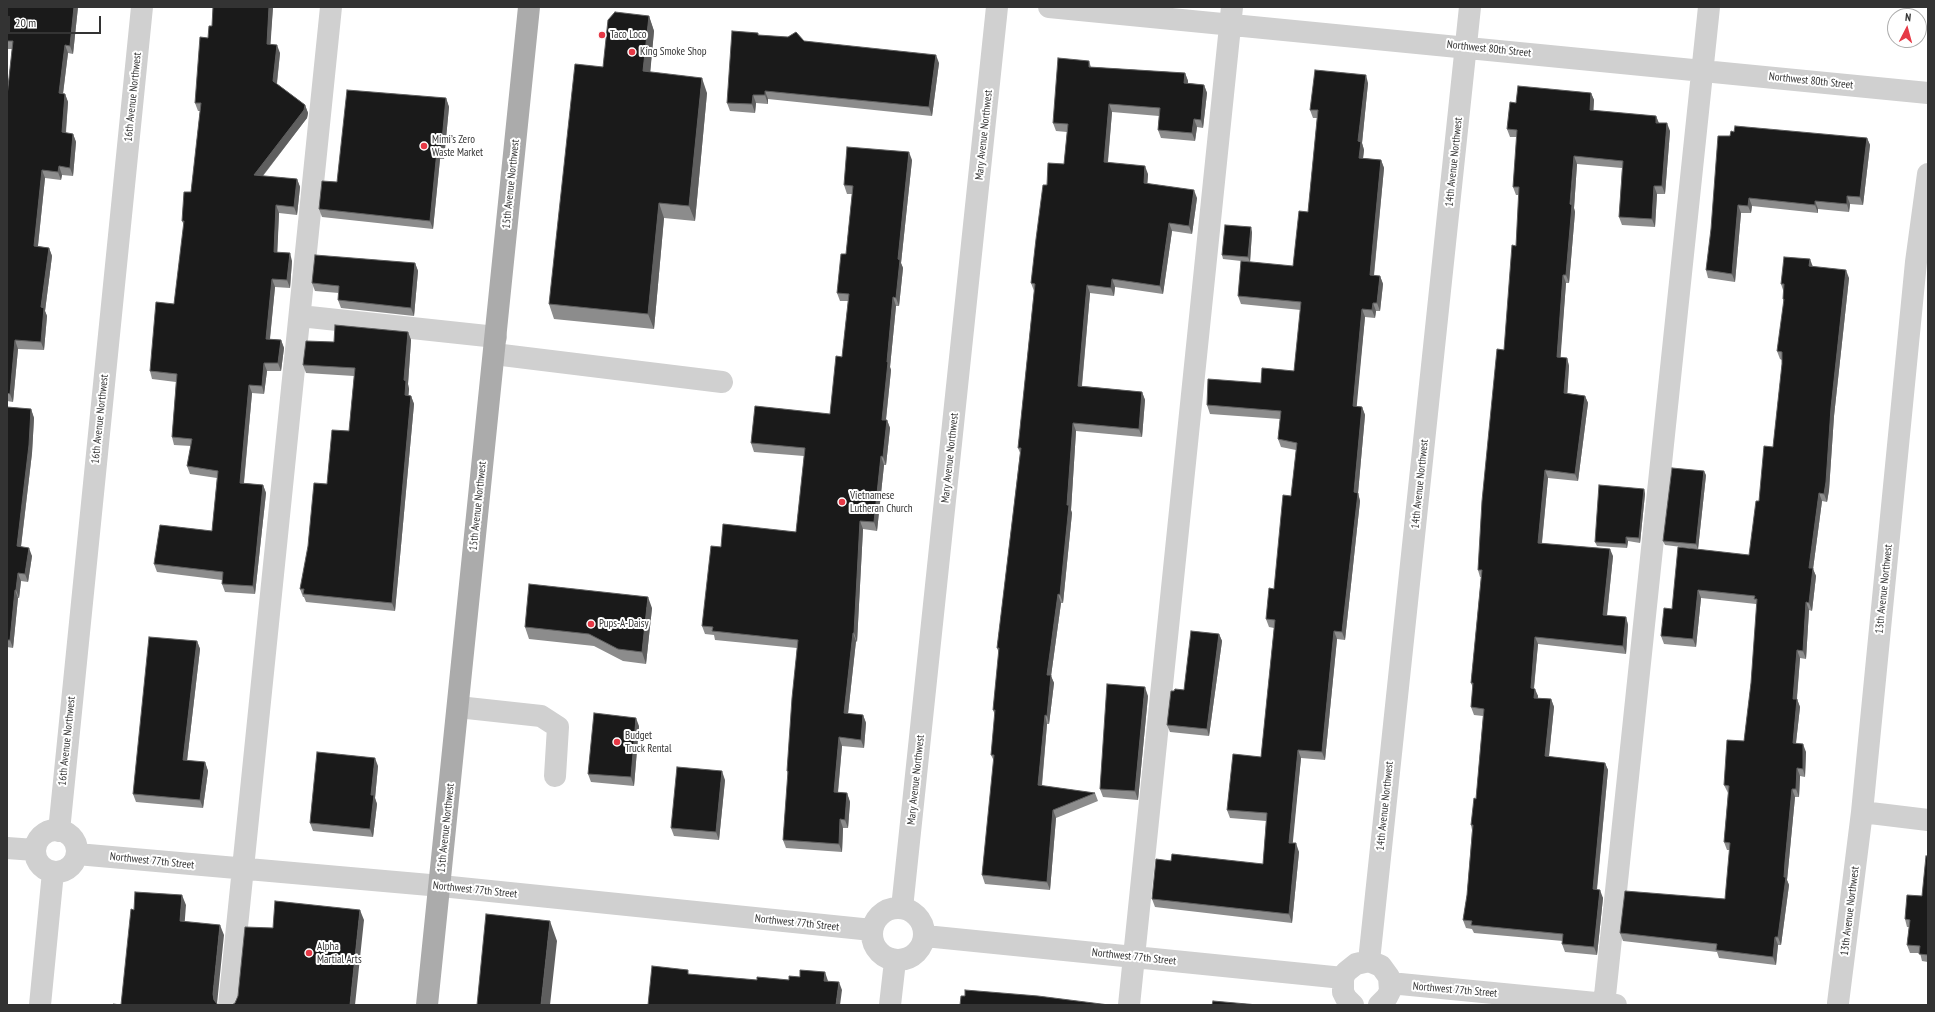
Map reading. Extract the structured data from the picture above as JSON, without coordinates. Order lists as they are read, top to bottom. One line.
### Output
{"streets":{"main road":["15th Avenue Northwest"],"street":["Northwest 80th Street","16th Avenue Northwest","Mary Avenue Northwest","14th Avenue Northwest","13th Avenue Northwest","Northwest 77th Street"]},"crossings":[["Northwest 80th Street","14th Avenue Northwest"],["16th Avenue Northwest","Northwest 77th Street"],["Mary Avenue Northwest","Northwest 77th Street"],["15th Avenue Northwest","Northwest 77th Street"]],"places":["Taco Loco","King Smoke Shop","Mimi’s Zero Waste Market","Vietnamese Lutheran Church","Pups-A-Daisy","Budget Truck Rental","Alpha Martial Arts"],"scale_bar":"20 m","north":"top"}
